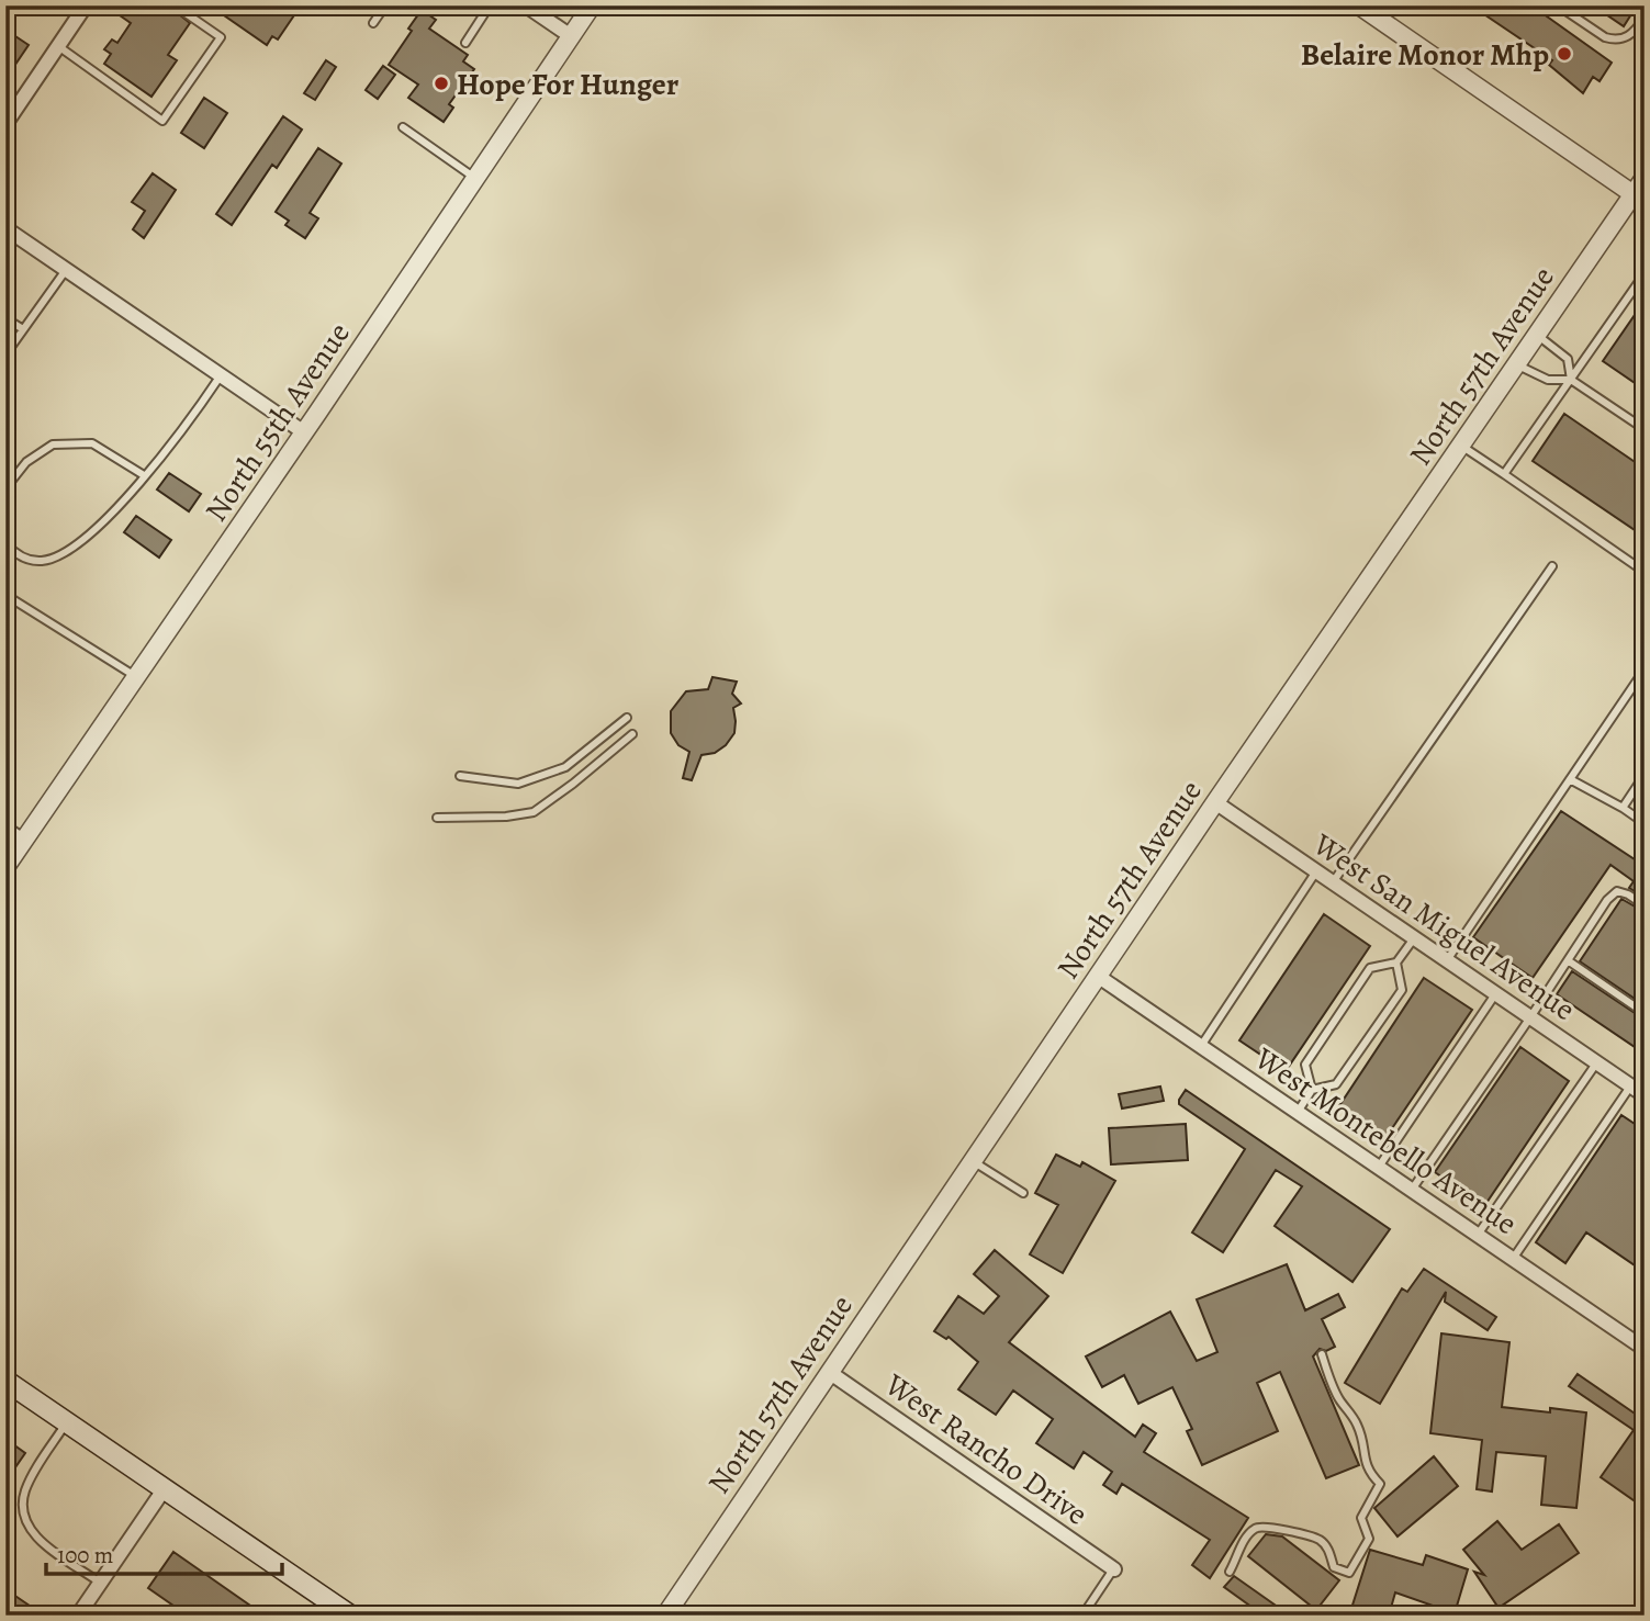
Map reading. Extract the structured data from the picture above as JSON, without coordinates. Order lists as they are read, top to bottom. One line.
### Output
{"streets":{"street":["North 57th Avenue","North 55th Avenue","West San Miguel Avenue","West Montebello Avenue","West Rancho Drive"]},"crossings":[["North 57th Avenue","West San Miguel Avenue"],["North 57th Avenue","West Montebello Avenue"],["North 57th Avenue","West Rancho Drive"]],"places":["Belaire Monor Mhp","Hope For Hunger"],"scale_bar":"100 m"}
